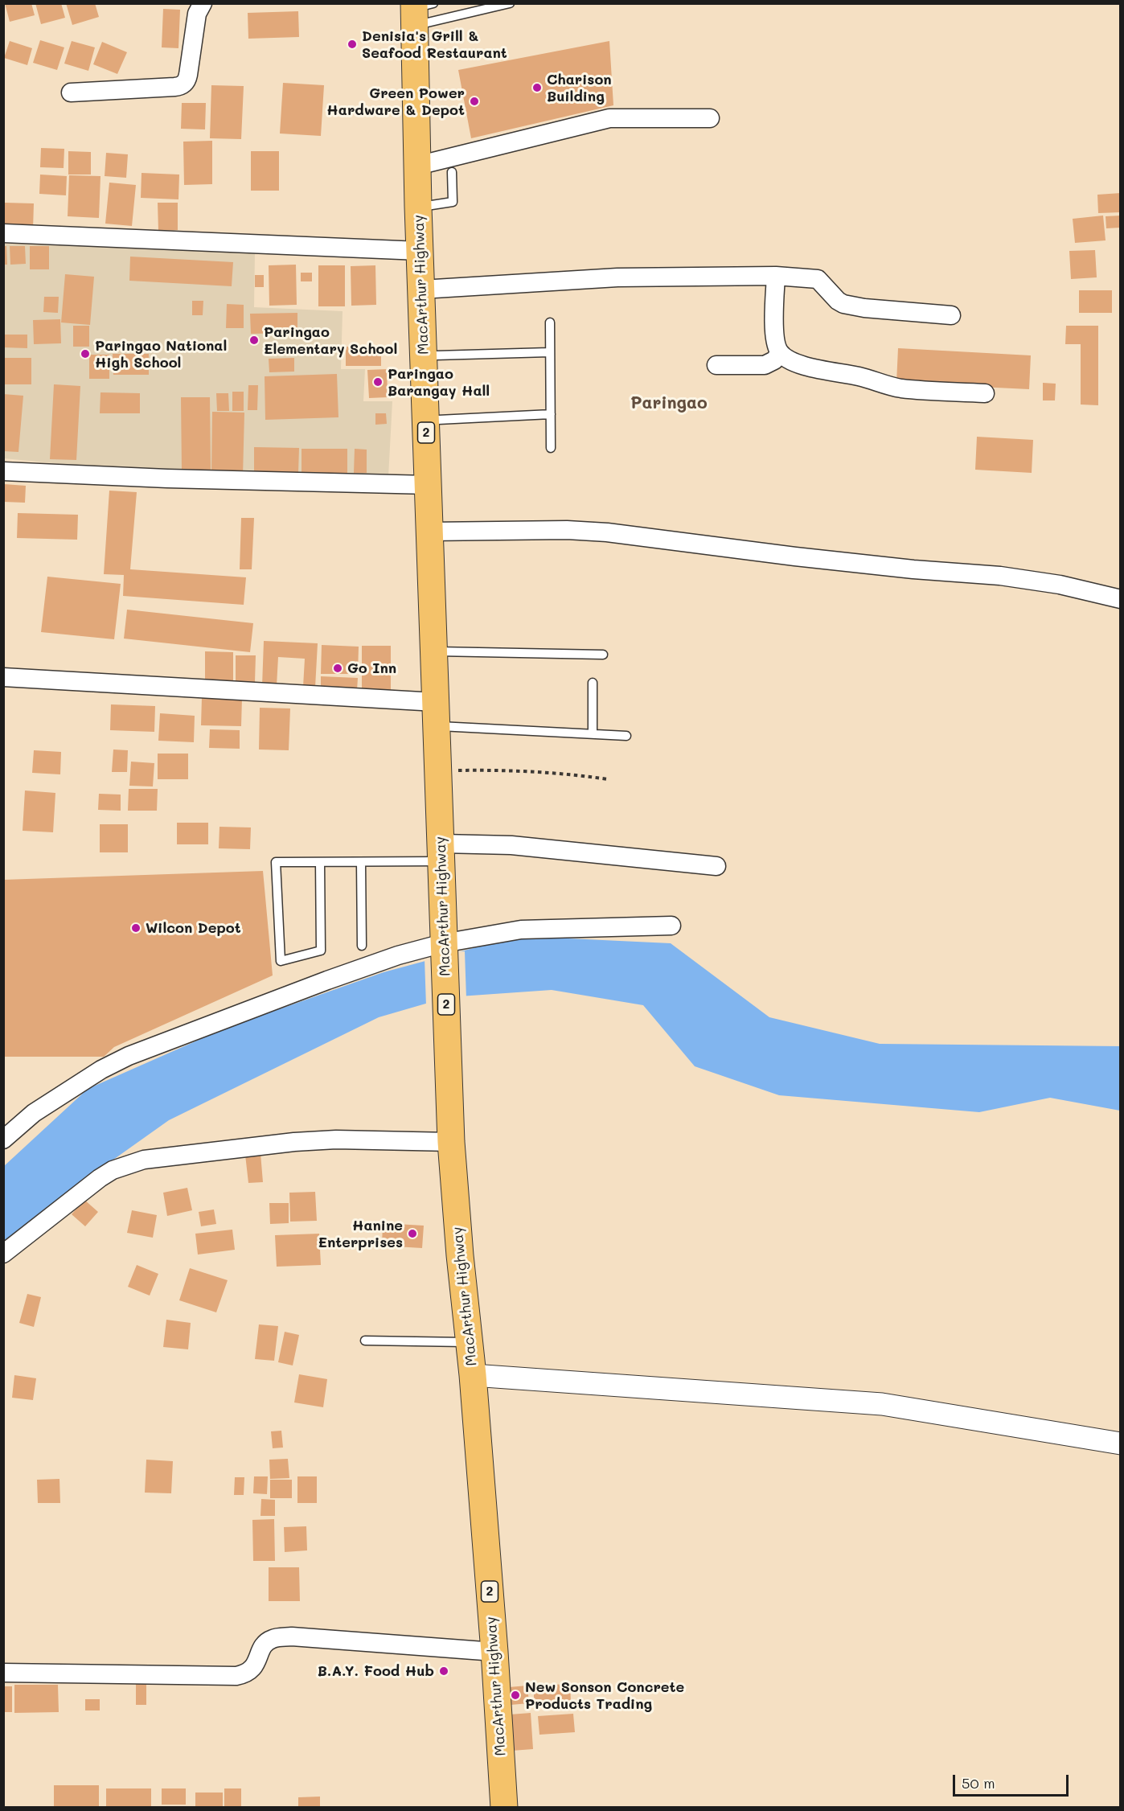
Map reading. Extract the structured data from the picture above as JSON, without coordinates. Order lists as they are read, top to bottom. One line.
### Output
{"streets":{"highway":["MacArthur Highway","2"]},"districts":["Paringao"],"places":["Denisia's Grill & Seafood Restaurant","Charison Building","Green Power Hardware & Depot","Paringao Elementary School","Paringao National High School","Paringao Barangay Hall","Go Inn","Wilcon Depot","Hanine Enterprises","B.A.Y. Food Hub","New Sonson Concrete Products Trading"],"scale_bar":"50 m"}
